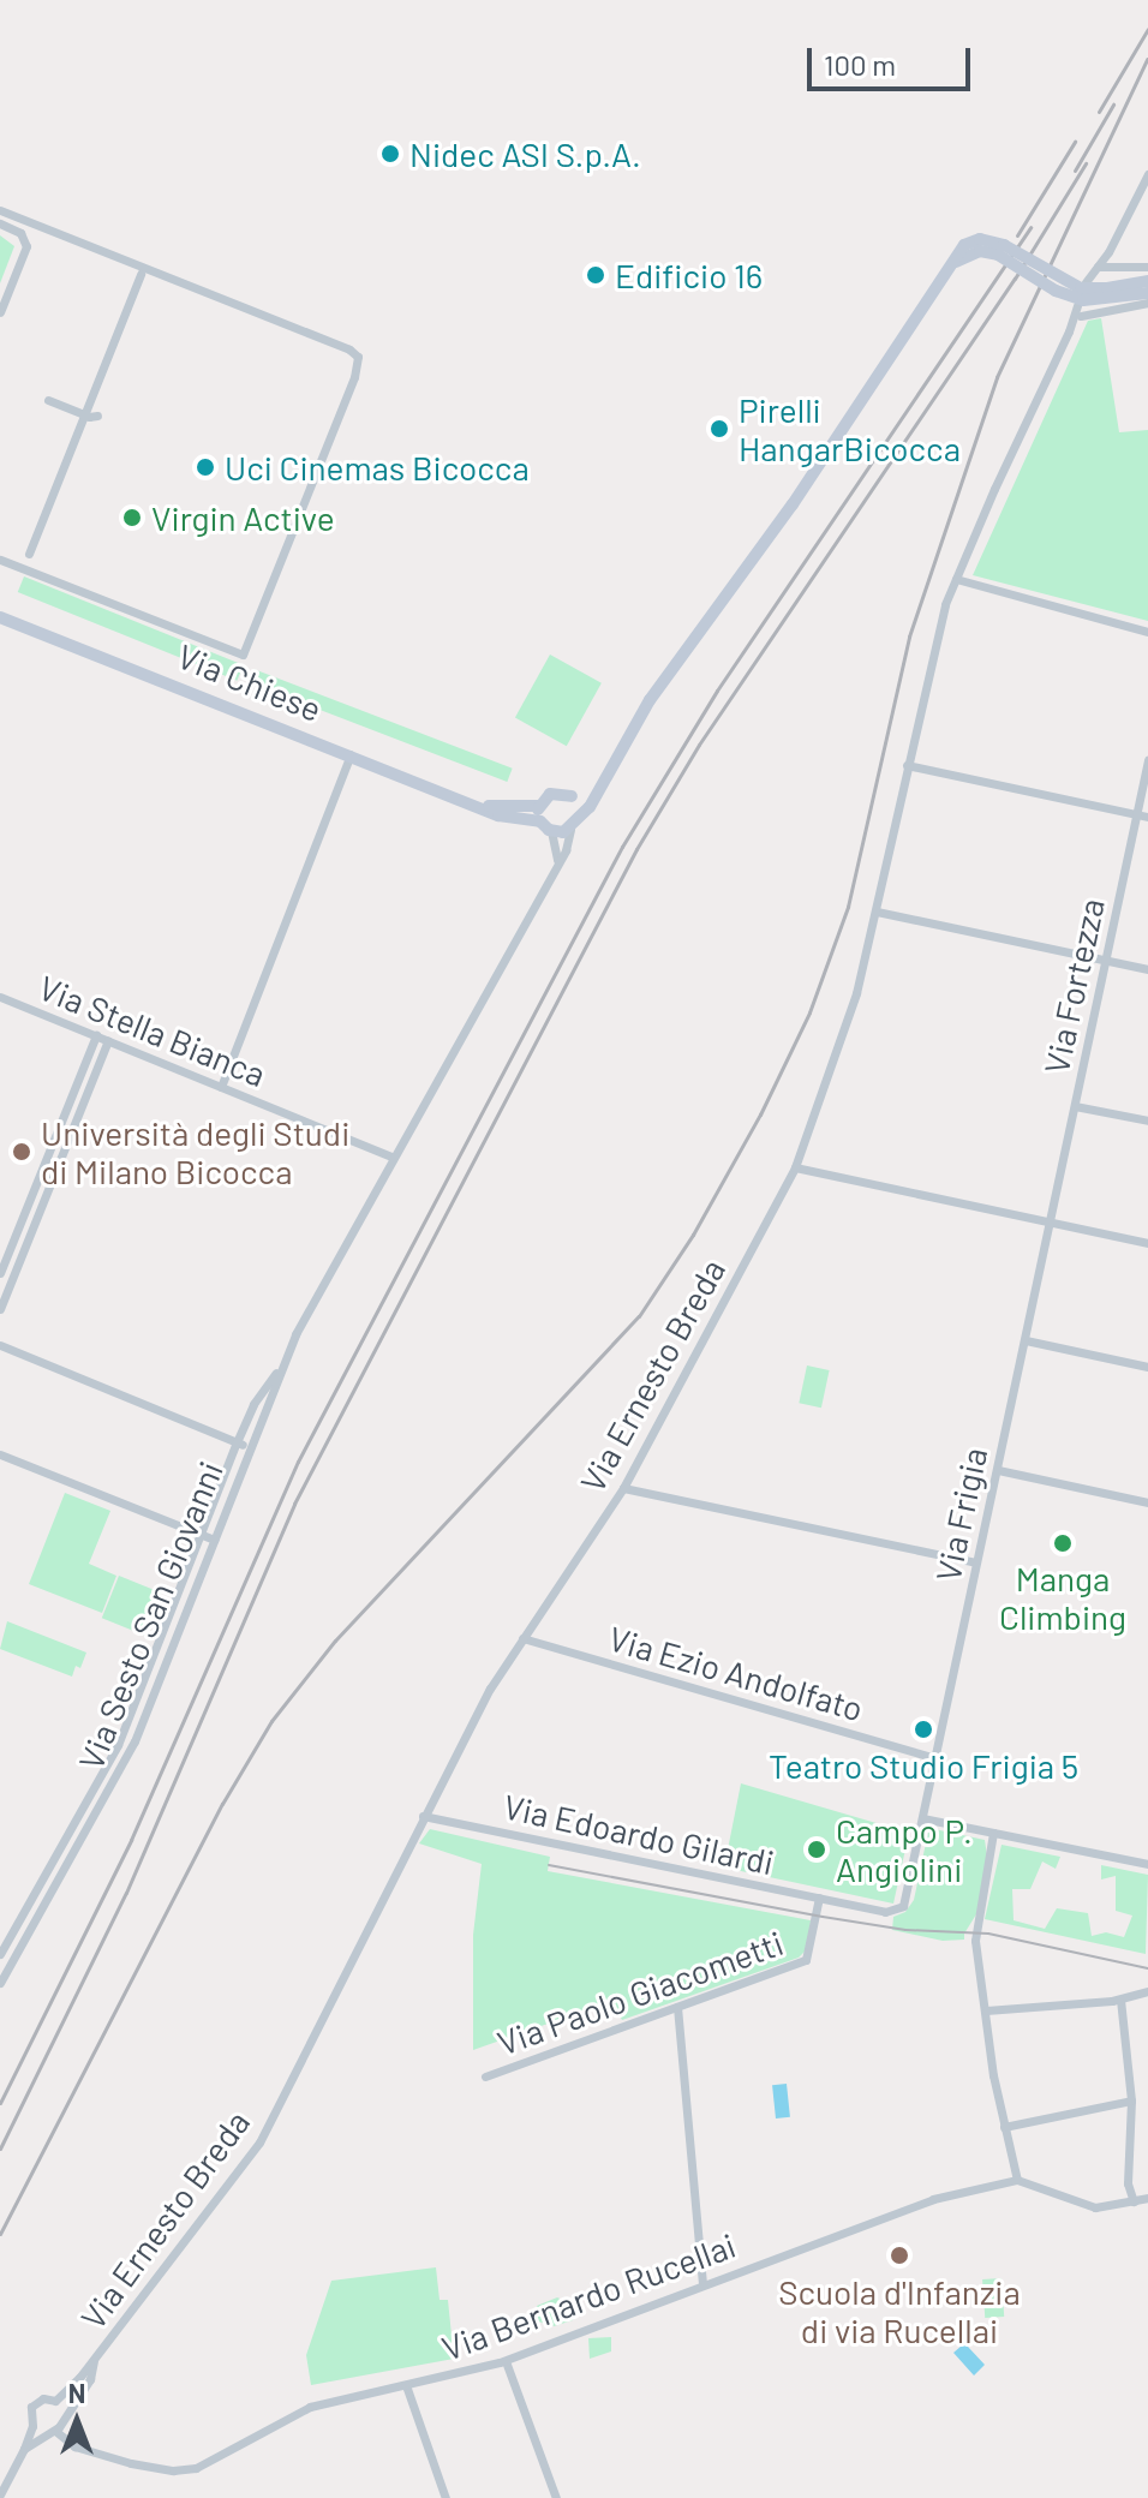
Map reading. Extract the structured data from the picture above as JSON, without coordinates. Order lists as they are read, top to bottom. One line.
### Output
{"streets":{"street":["Via Chiese","Via Fortezza","Via Stella Bianca","Via Ernesto Breda","Via Frigia","Via Sesto San Giovanni","Via Ezio Andolfato","Via Edoardo Gilardi","Via Paolo Giacometti","Via Bernardo Rucellai"]},"crossings":[["Via Chiese","Via Sesto San Giovanni"],["Via Fortezza","Via Frigia"],["Via Stella Bianca","Via Sesto San Giovanni"],["Via Ernesto Breda","Via Ezio Andolfato"],["Via Ernesto Breda","Via Edoardo Gilardi"],["Via Ernesto Breda","Via Bernardo Rucellai"],["Via Frigia","Via Ezio Andolfato"],["Via Frigia","Via Edoardo Gilardi"],["Via Edoardo Gilardi","Via Paolo Giacometti"]],"places":["Nidec ASI S.p.A.","Edificio 16","Pirelli HangarBicocca","Uci Cinemas Bicocca","Virgin Active","Università degli Studi di Milano Bicocca","Manga Climbing","Teatro Studio Frigia 5","Campo P. Angiolini","Scuola d'Infanzia di via Rucellai"],"scale_bar":"100 m","north":"top"}
